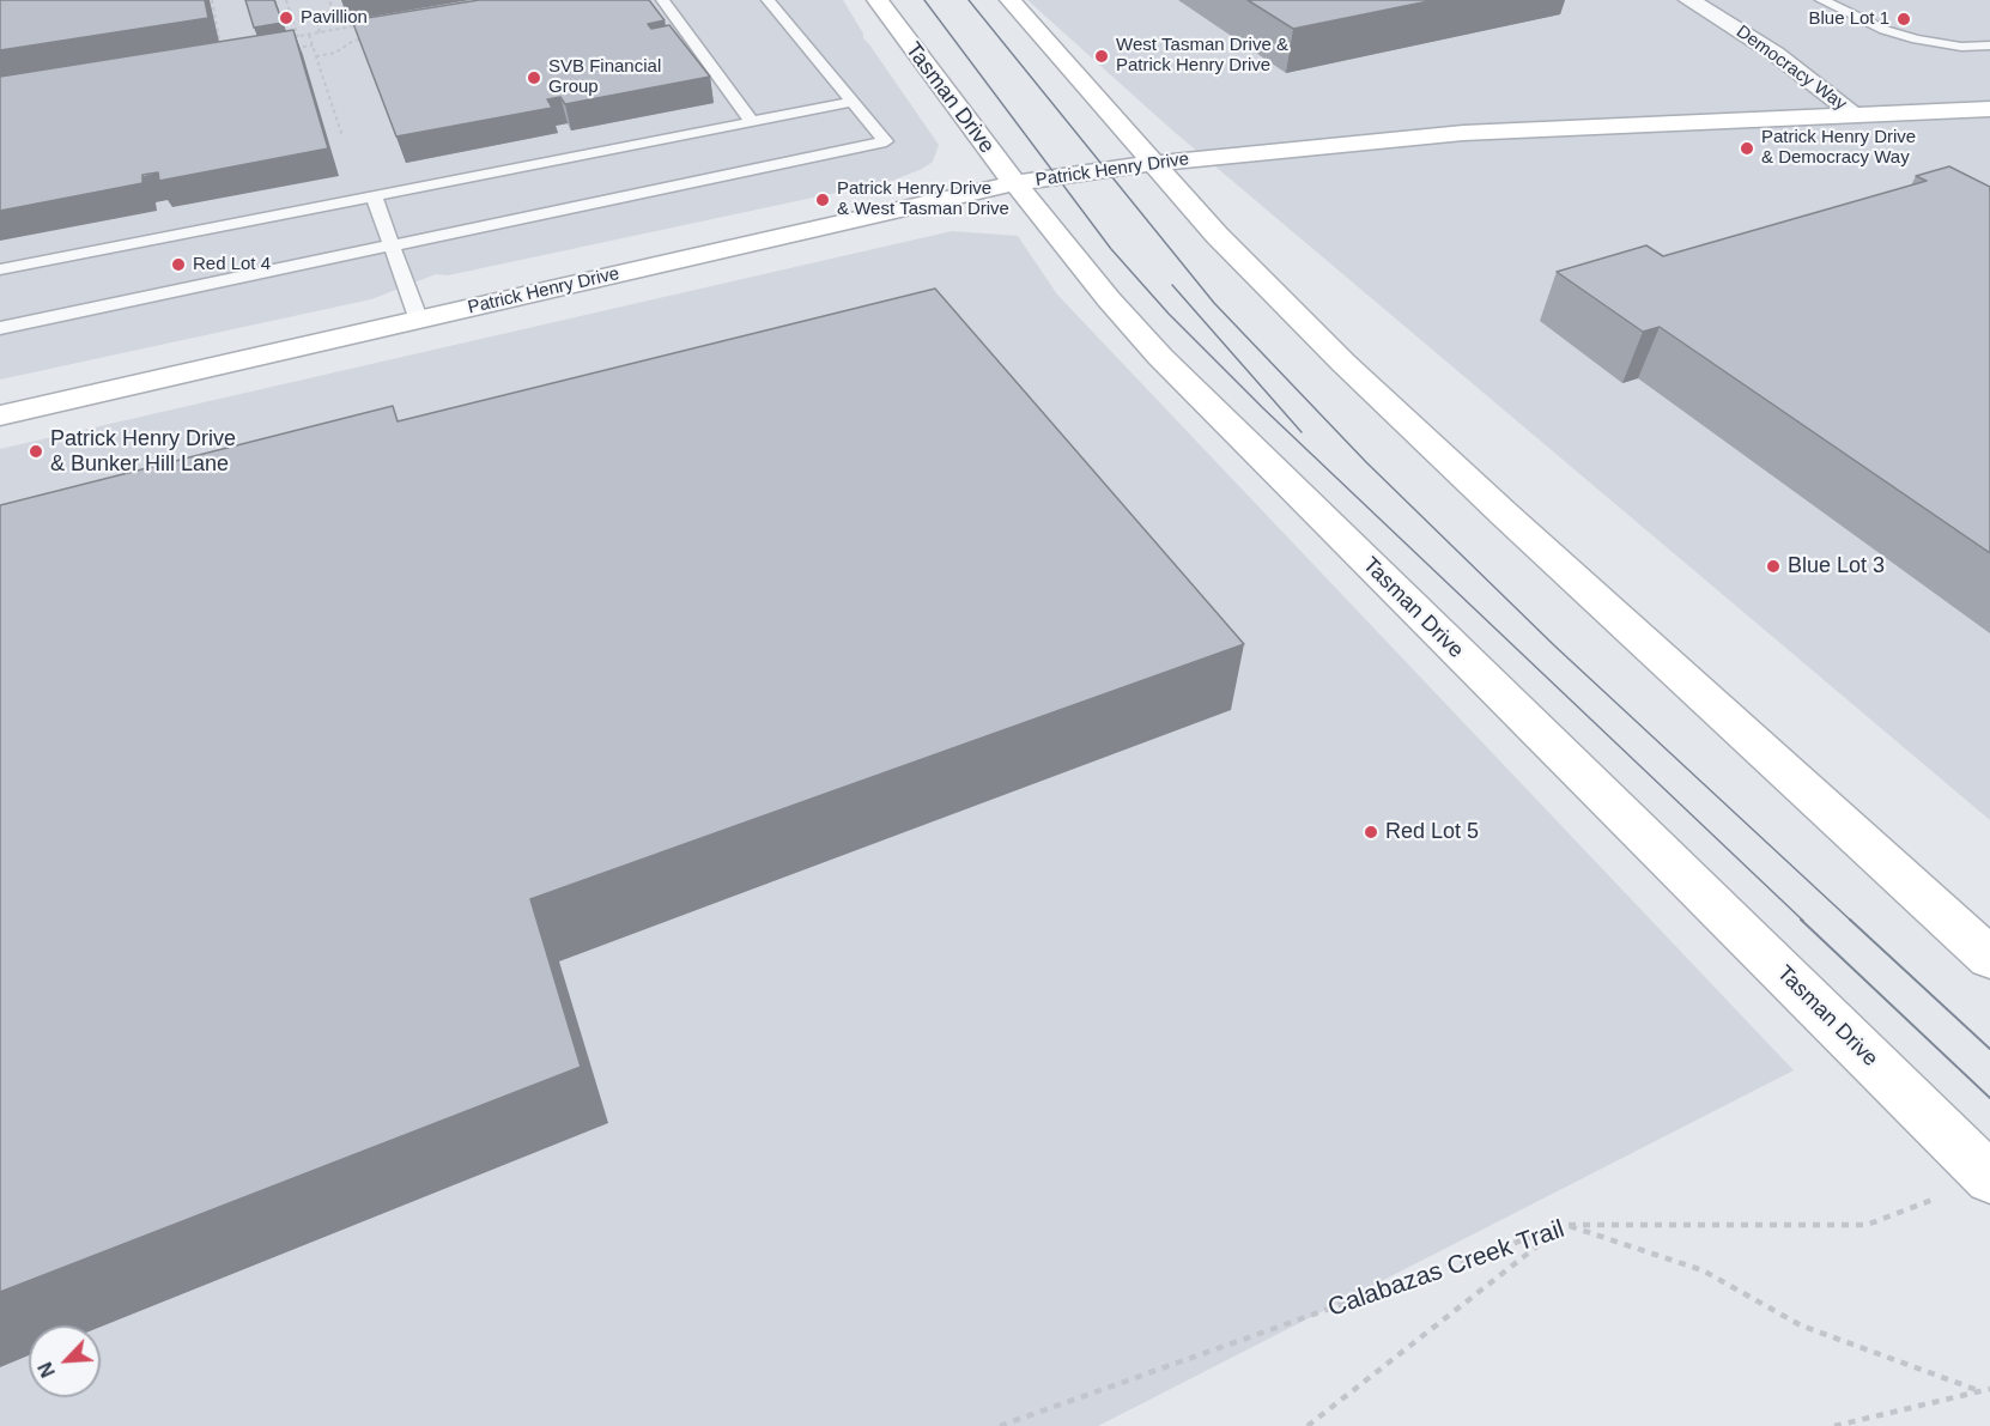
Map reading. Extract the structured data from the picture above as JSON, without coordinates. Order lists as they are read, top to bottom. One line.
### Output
{"streets":{"main road":["Tasman Drive","Patrick Henry Drive"],"street":["Democracy Way"],"path":["Calabazas Creek Trail"]},"crossings":[["Democracy Way","Patrick Henry Drive"],["Tasman Drive","Patrick Henry Drive"],["Tasman Drive","Calabazas Creek Trail"]],"places":["Pavillion","Blue Lot 1","West Tasman Drive & Patrick Henry Drive","SVB Financial Group","Patrick Henry Drive & Democracy Way","Patrick Henry Drive & West Tasman Drive","Red Lot 4","Patrick Henry Drive & Bunker Hill Lane","Blue Lot 3","Red Lot 5"],"north":"bottom left"}
